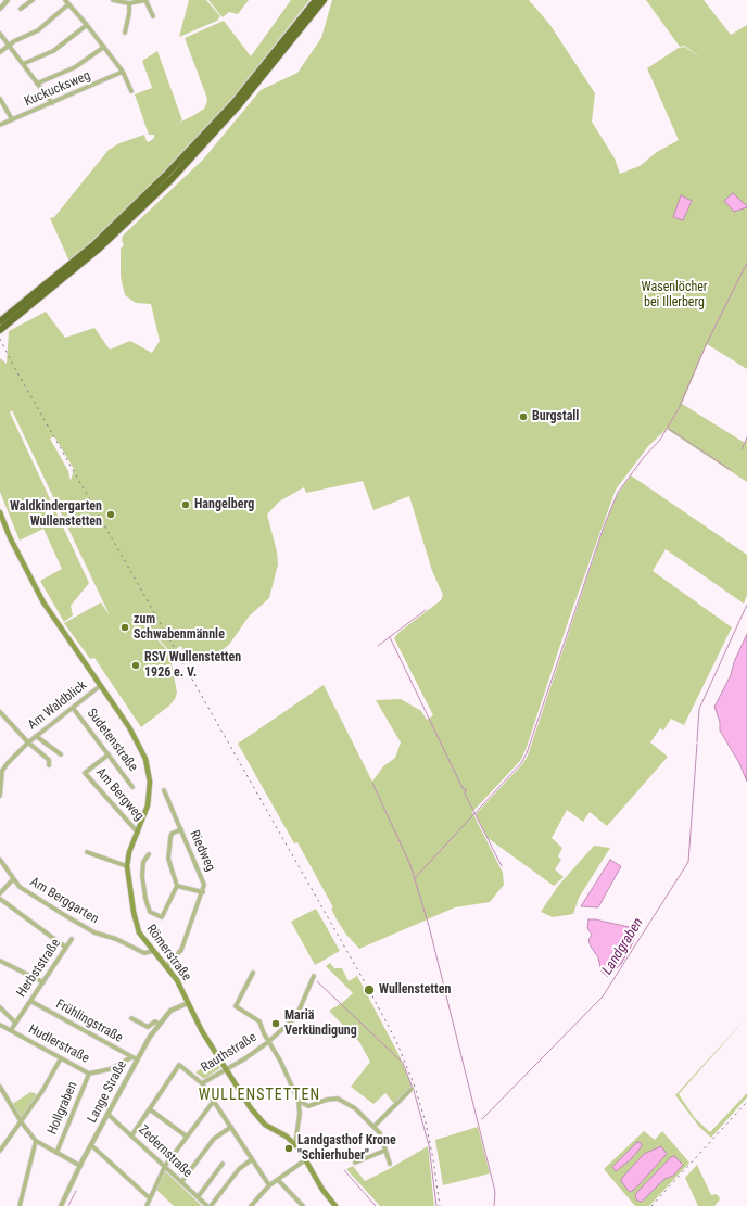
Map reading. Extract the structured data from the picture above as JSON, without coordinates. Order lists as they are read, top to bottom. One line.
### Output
{"streets":{"main road":["Römerstraße"],"street":["Kuckucksweg","Am Waldblick","Sudetenstraße","Am Bergweg","Riedweg","Am Berggarten","Herbststraße","Frühlingstraße","Hudlerstraße","Rauthstraße","Lange Straße","Hollgraben","Zedernstraße"]},"crossings":[["Am Waldblick","Sudetenstraße"],["Am Waldblick","Römerstraße"],["Sudetenstraße","Am Bergweg"],["Am Bergweg","Römerstraße"],["Riedweg","Römerstraße"],["Am Berggarten","Römerstraße"],["Römerstraße","Rauthstraße"],["Römerstraße","Lange Straße"],["Herbststraße","Frühlingstraße"],["Herbststraße","Hudlerstraße"],["Frühlingstraße","Hudlerstraße"],["Frühlingstraße","Lange Straße"],["Hudlerstraße","Hollgraben"],["Lange Straße","Zedernstraße"]],"districts":["WULLENSTETTEN"],"water":["Landgraben"],"parks":["Wasenlöcher bei Illerberg"],"places":["Burgstall","Hangelberg","Waldkindergarten Wullenstetten","zum Schwabenmännle","RSV Wullenstetten 1926 e. V.","Wullenstetten","Mariä Verkündigung","Landgasthof Krone \"Schierhuber\""]}
